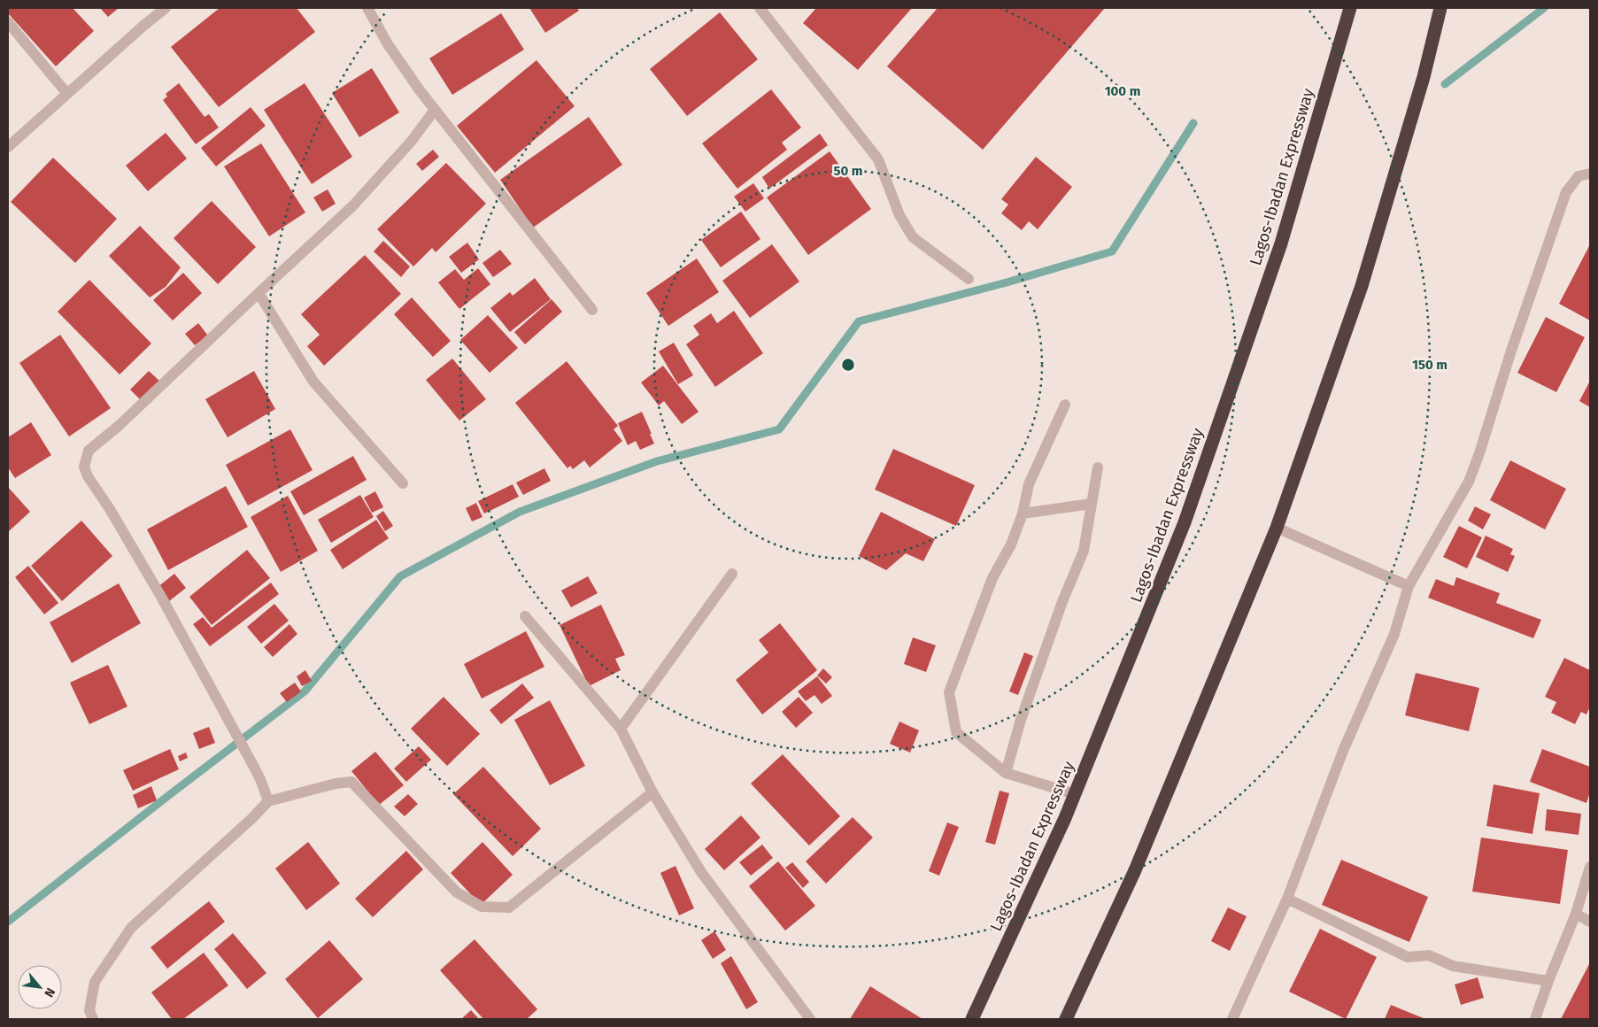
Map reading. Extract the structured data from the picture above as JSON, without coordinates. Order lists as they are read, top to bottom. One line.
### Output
{"streets":{"highway":["Lagos-Ibadan Expressway"]},"north":"bottom right","rings":["100 m","50 m","150 m"]}
